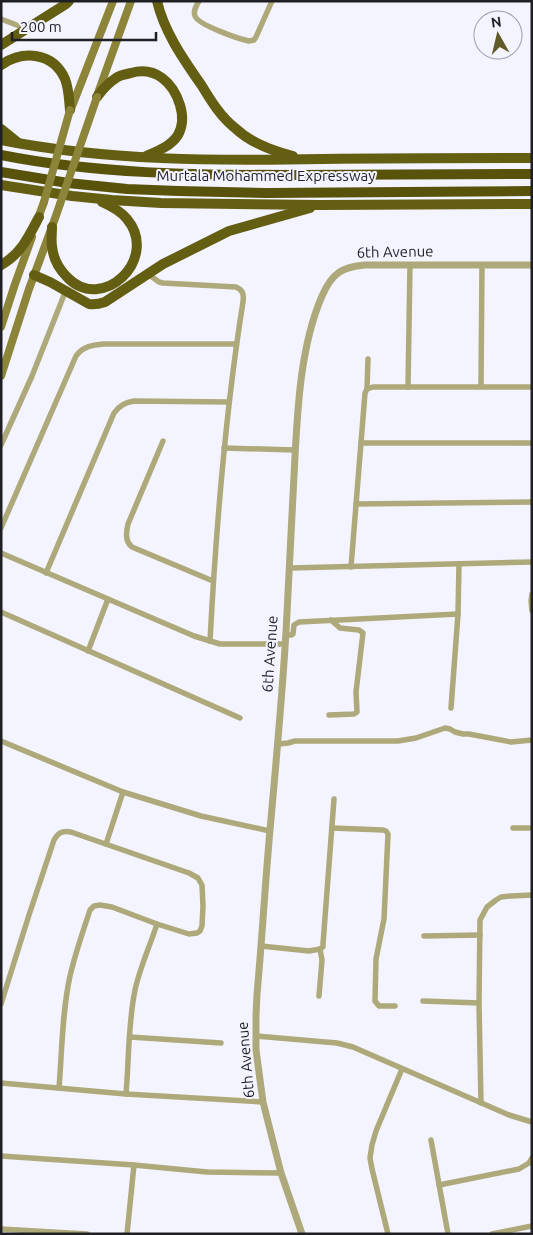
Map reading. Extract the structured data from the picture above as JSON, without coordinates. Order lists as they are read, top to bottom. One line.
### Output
{"streets":{"highway":["Murtala Mohammed Expressway"],"street":["6th Avenue"]},"scale_bar":"200 m","north":"top"}
